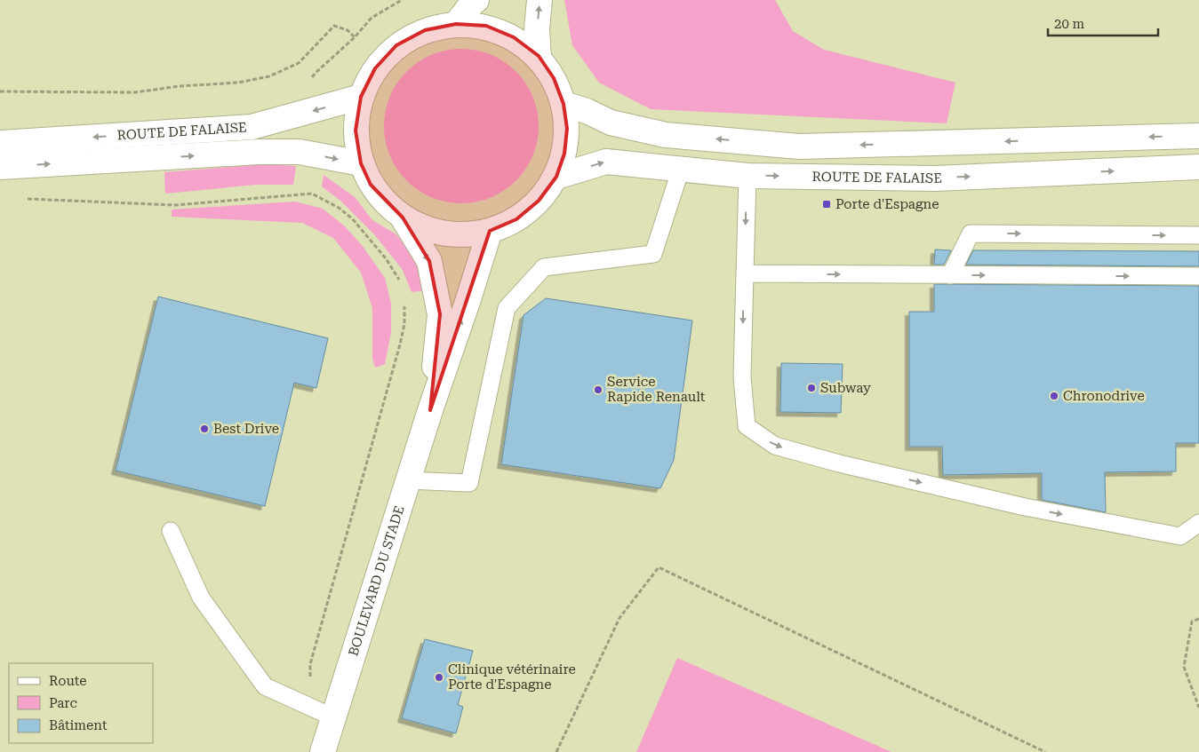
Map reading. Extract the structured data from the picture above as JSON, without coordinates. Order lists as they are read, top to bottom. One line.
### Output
{"streets":{"main road":["ROUTE DE FALAISE","BOULEVARD DU STADE"]},"places":{"transit":["Porte d'Espagne"],"other":["Subway","Service Rapide Renault","Chronodrive","Best Drive","Clinique vétérinaire Porte d'Espagne"]},"legend":["Route","Parc","Bâtiment"],"scale_bar":"20 m"}
